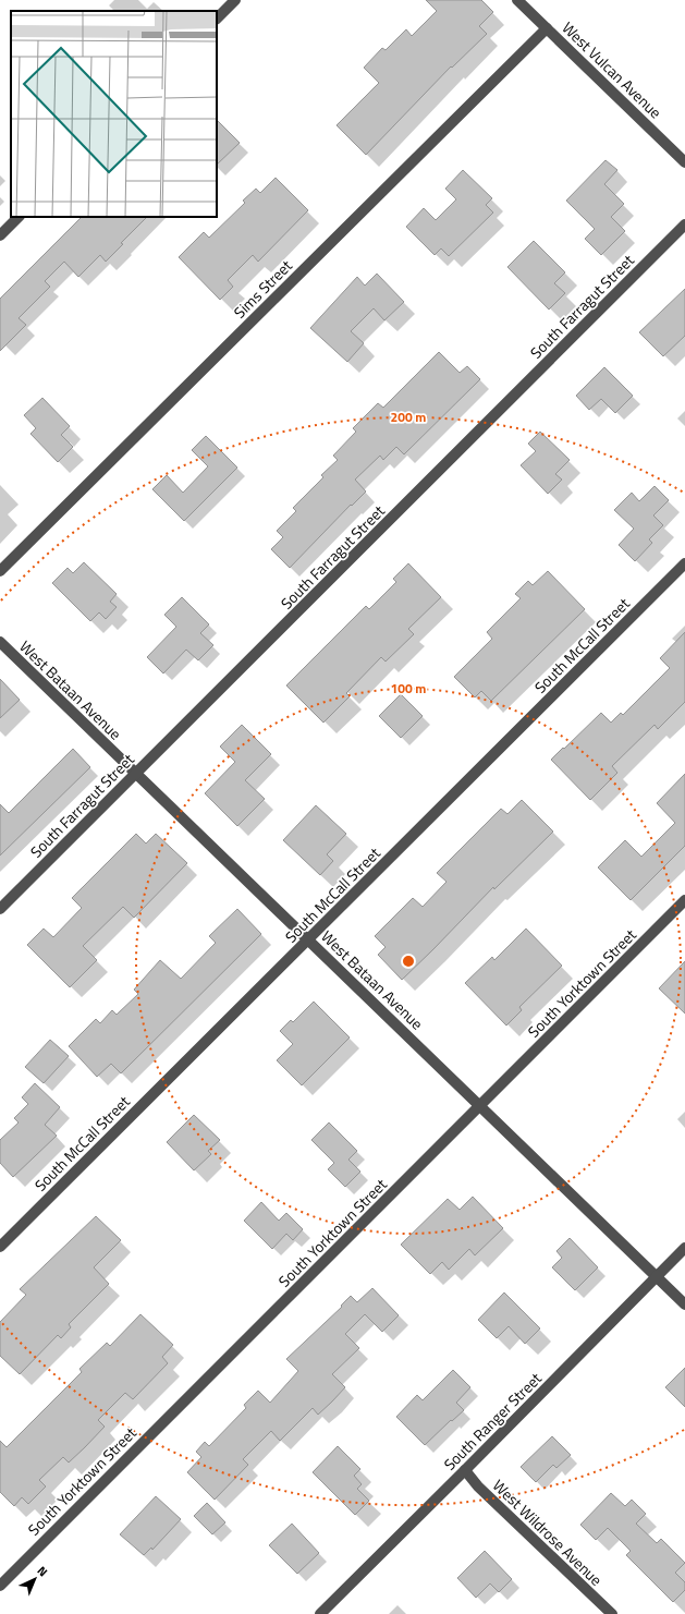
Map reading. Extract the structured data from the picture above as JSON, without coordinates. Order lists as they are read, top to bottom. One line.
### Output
{"streets":{"street":["West Vulcan Avenue","Sims Street","South Farragut Street","South McCall Street","West Bataan Avenue","South Yorktown Street","South Ranger Street","West Wildrose Avenue"]},"crossings":[["West Vulcan Avenue","Sims Street"],["South Farragut Street","West Bataan Avenue"],["South McCall Street","West Bataan Avenue"],["West Bataan Avenue","South Yorktown Street"],["West Bataan Avenue","South Ranger Street"],["South Ranger Street","West Wildrose Avenue"]],"north":"top right","rings":["200 m","100 m"]}
